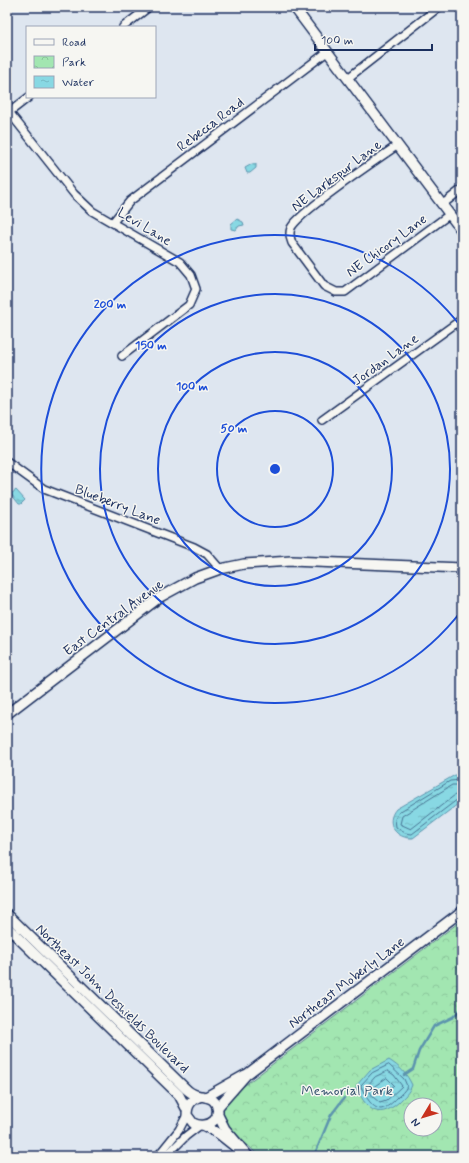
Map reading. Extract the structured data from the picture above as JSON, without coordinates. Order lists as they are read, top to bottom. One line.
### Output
{"streets":{"street":["Rebecca Road","NE Larkspur Lane","Levi Lane","NE Chicory Lane","Jordan Lane","Blueberry Lane","East Central Avenue","Northeast Moberly Lane","Northeast John Deshields Boulevard"]},"crossings":[["Rebecca Road","Levi Lane"],["NE Larkspur Lane","NE Chicory Lane"],["Blueberry Lane","East Central Avenue"],["Northeast Moberly Lane","Northeast John Deshields Boulevard"]],"parks":["Memorial Park"],"legend":["Road","Park","Water"],"scale_bar":"100 m","north":"bottom left","rings":["200 m","150 m","100 m","50 m"]}
